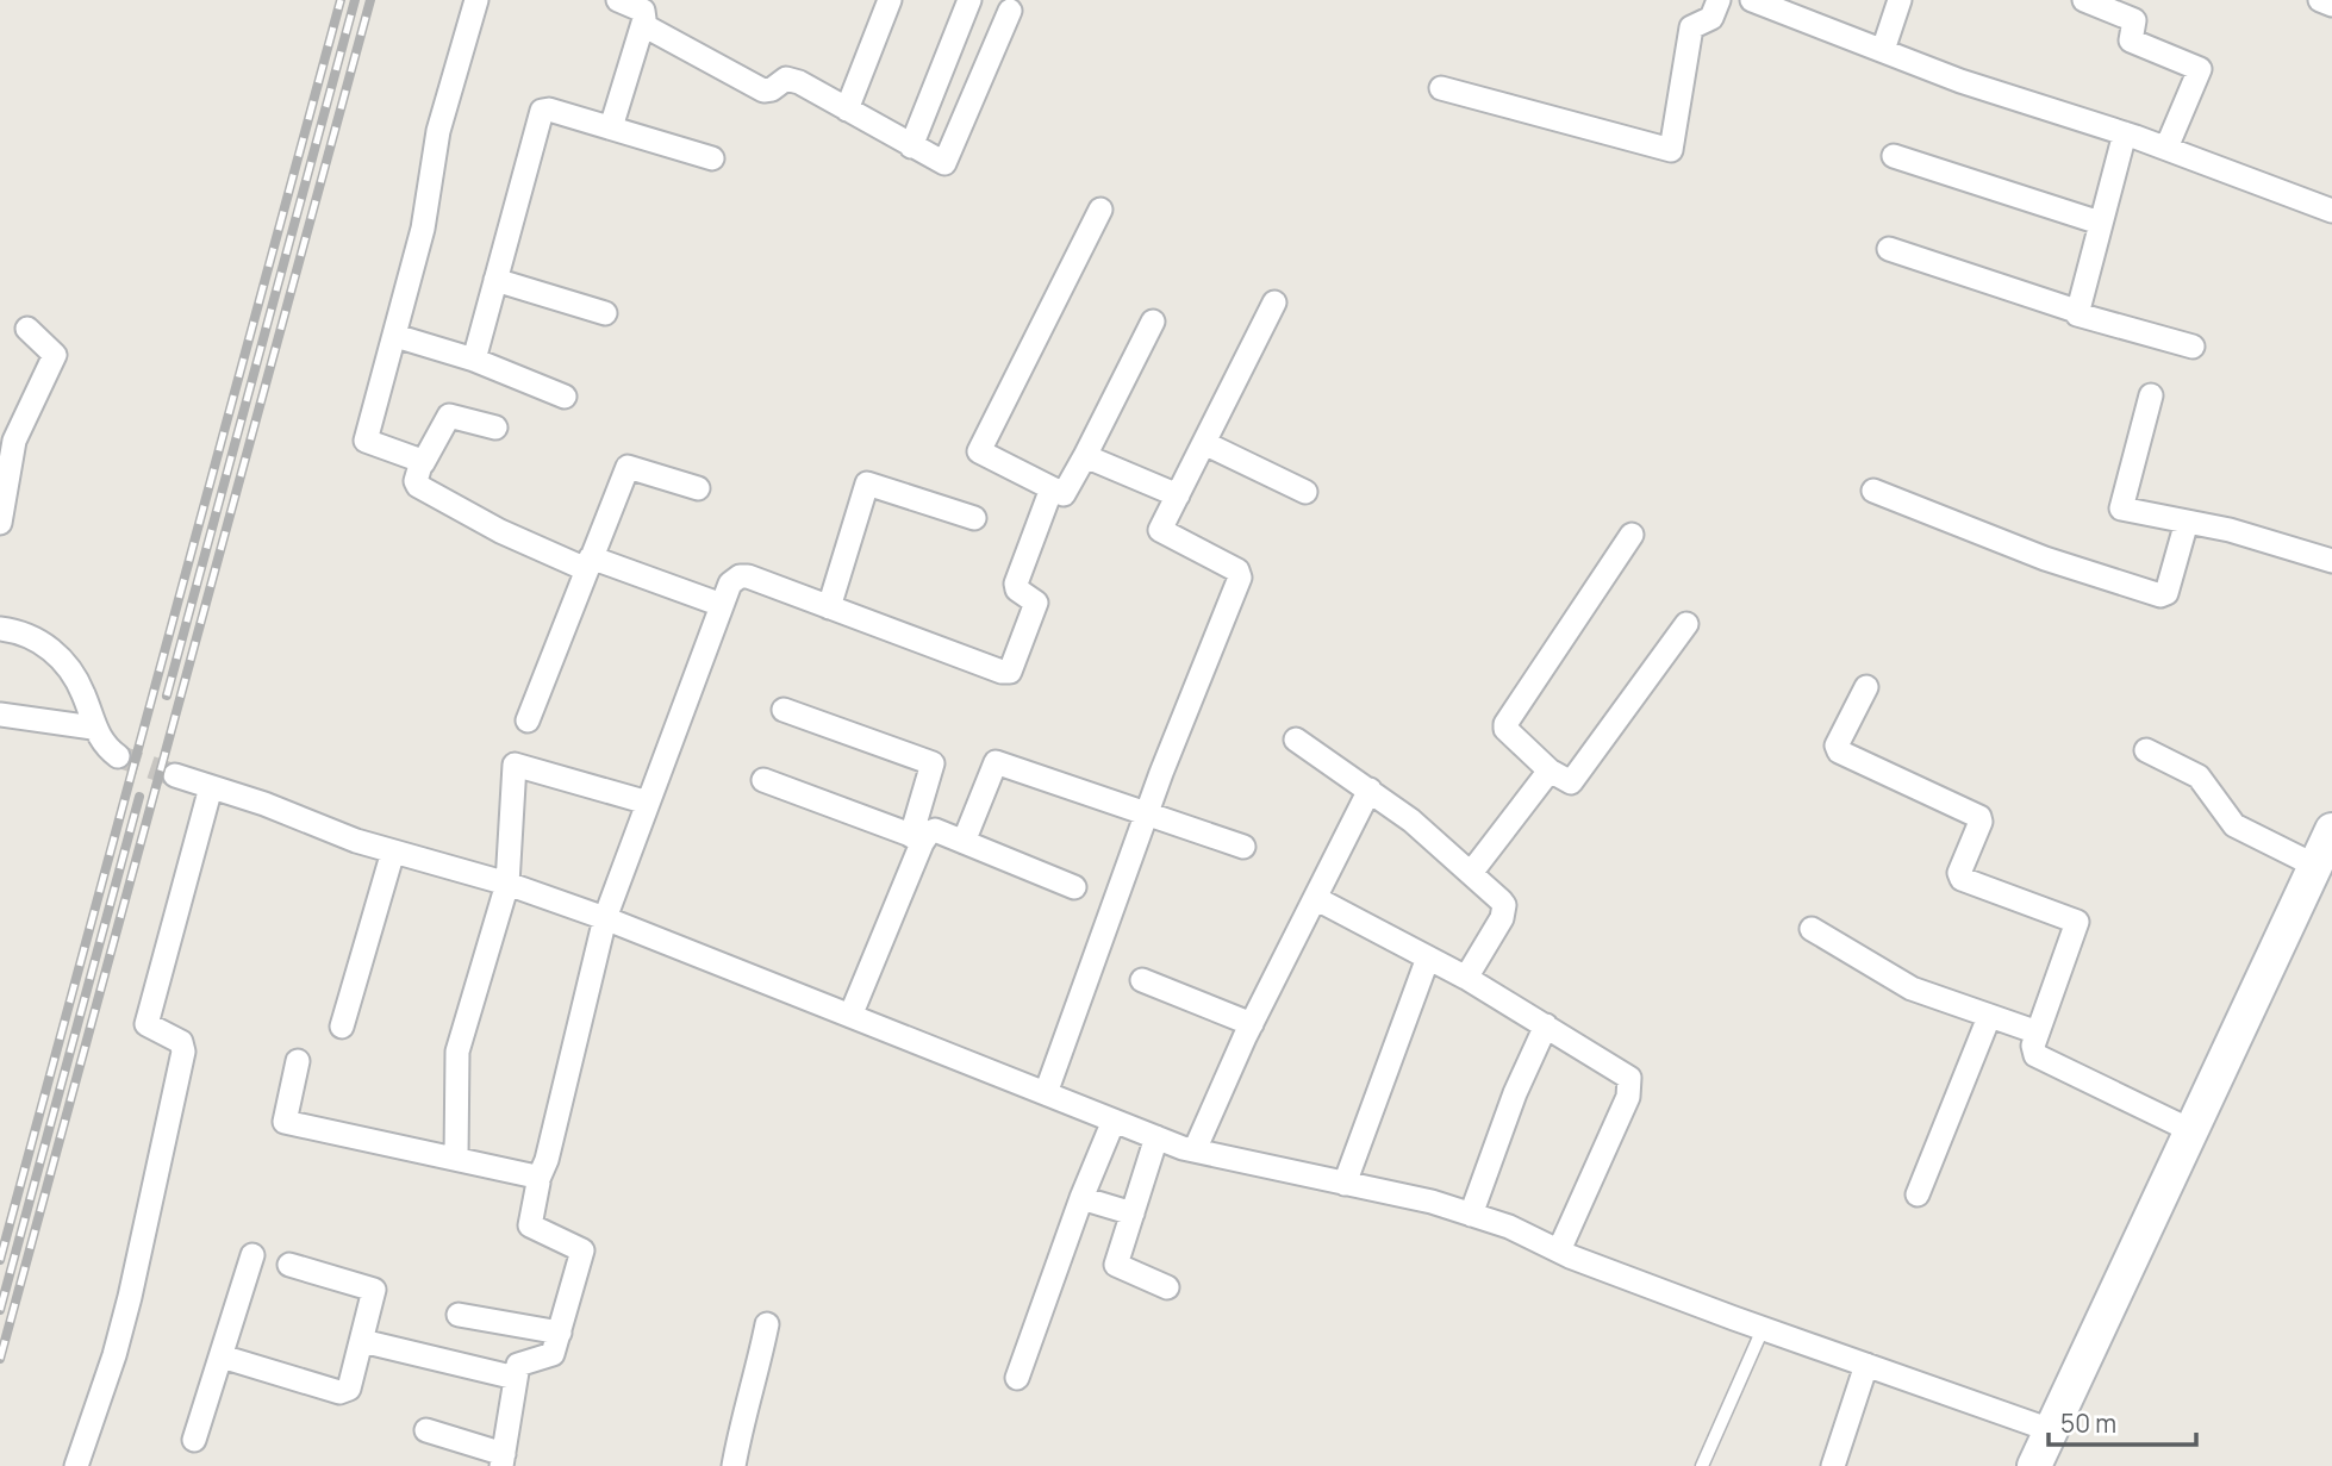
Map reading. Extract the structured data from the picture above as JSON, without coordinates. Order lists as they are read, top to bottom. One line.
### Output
{"scale_bar":"50 m"}
